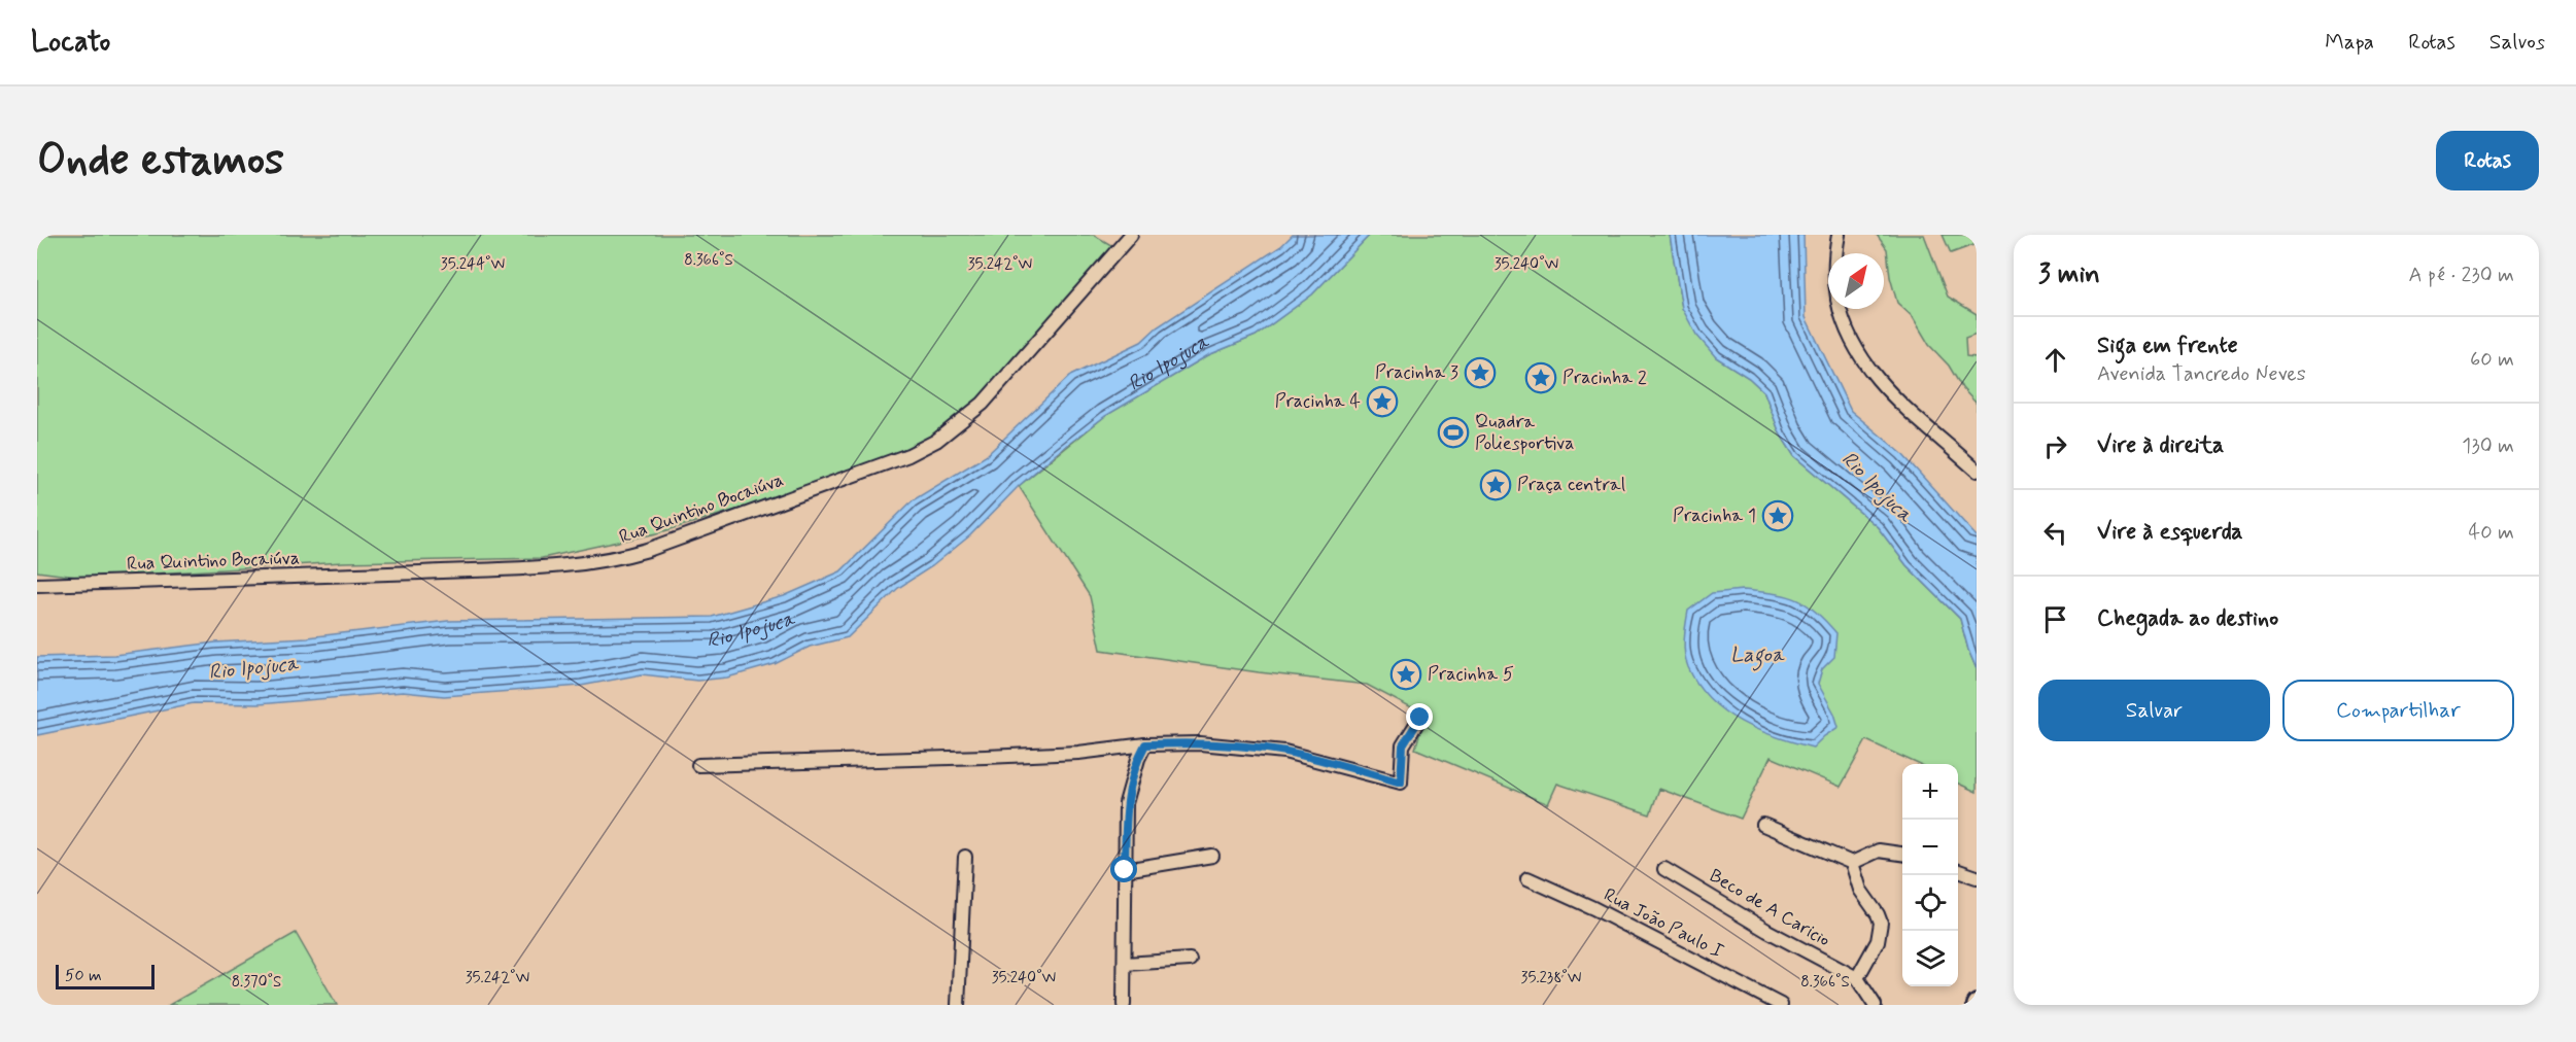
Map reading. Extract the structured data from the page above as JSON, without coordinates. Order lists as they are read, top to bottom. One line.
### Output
{"streets":{"street":["Rua Quintino Bocaiúva","Beco de A Caricio","Rua João Paulo I"]},"water":["Rio Ipojuca","Lagoa"],"places":{"place":["Pracinha 3","Pracinha 2","Pracinha 4","Praça central","Pracinha 1","Pracinha 5"],"sports":["Quadra Poliesportiva"]},"scale_bar":"50 m","north":"top right","page":{"header":"Locato","nav":["Mapa","Rotas","Salvos"],"buttons":["Rotas",["Salvar","Compartilhar"]],"title":"Onde estamos","heading":["3 min","A pé · 230 m"],"list":[["Siga em frente","Avenida Tancredo Neves","60 m"],["Vire à direita","130 m"],["Vire à esquerda","40 m"],"Chegada ao destino"],"map_buttons":["+","−"],"scale":"50 m"},"coordinates":["8.366°S","35.244°W","35.242°W","35.240°W","35.238°W","8.370°S"]}
